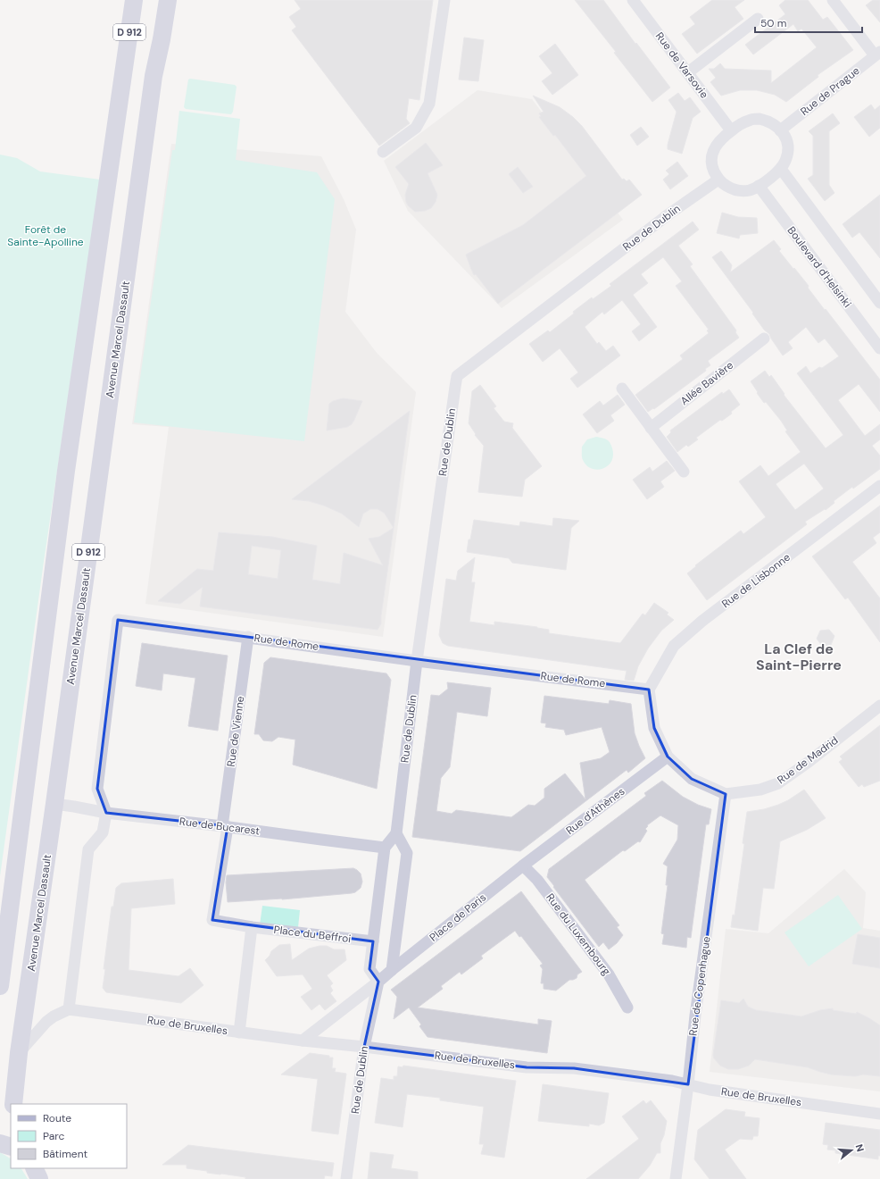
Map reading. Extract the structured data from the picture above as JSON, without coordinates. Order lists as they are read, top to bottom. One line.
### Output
{"streets":{"main road":["D 912","Avenue Marcel Dassault"],"street":["Rue de Varsovie","Rue de Prague","Rue de Dublin","Boulevard d'Helsinki","Allée Bavière","Rue de Lisbonne","Rue de Rome","Rue de Vienne","Rue de Madrid","Rue d'Athènes","Rue de Bucarest","Place de Paris","Place du Beffroi","Rue du Luxembourg","Rue de Copenhague","Rue de Bruxelles"]},"crossings":[["Rue de Varsovie","Rue de Prague"],["Rue de Varsovie","Rue de Dublin"],["Rue de Varsovie","Boulevard d'Helsinki"],["Rue de Prague","Rue de Dublin"],["Rue de Prague","Boulevard d'Helsinki"],["Rue de Dublin","Boulevard d'Helsinki"],["Rue de Dublin","Rue de Rome"],["Rue de Dublin","Rue de Bruxelles"],["Avenue Marcel Dassault","Rue de Bucarest"],["Rue de Lisbonne","Rue de Rome"],["Rue de Rome","Rue de Vienne"],["Rue de Rome","Rue de Bucarest"],["Rue de Vienne","Rue de Bucarest"],["Rue de Vienne","Place du Beffroi"],["Rue de Madrid","Rue de Copenhague"],["Rue d'Athènes","Place de Paris"],["Rue d'Athènes","Rue du Luxembourg"],["Rue de Bucarest","Place du Beffroi"],["Place de Paris","Rue du Luxembourg"],["Rue de Copenhague","Rue de Bruxelles"]],"districts":["La Clef de Saint-Pierre"],"parks":["Forêt de Sainte-Apolline"],"legend":["Route","Parc","Bâtiment"],"scale_bar":"50 m","north":"right"}
